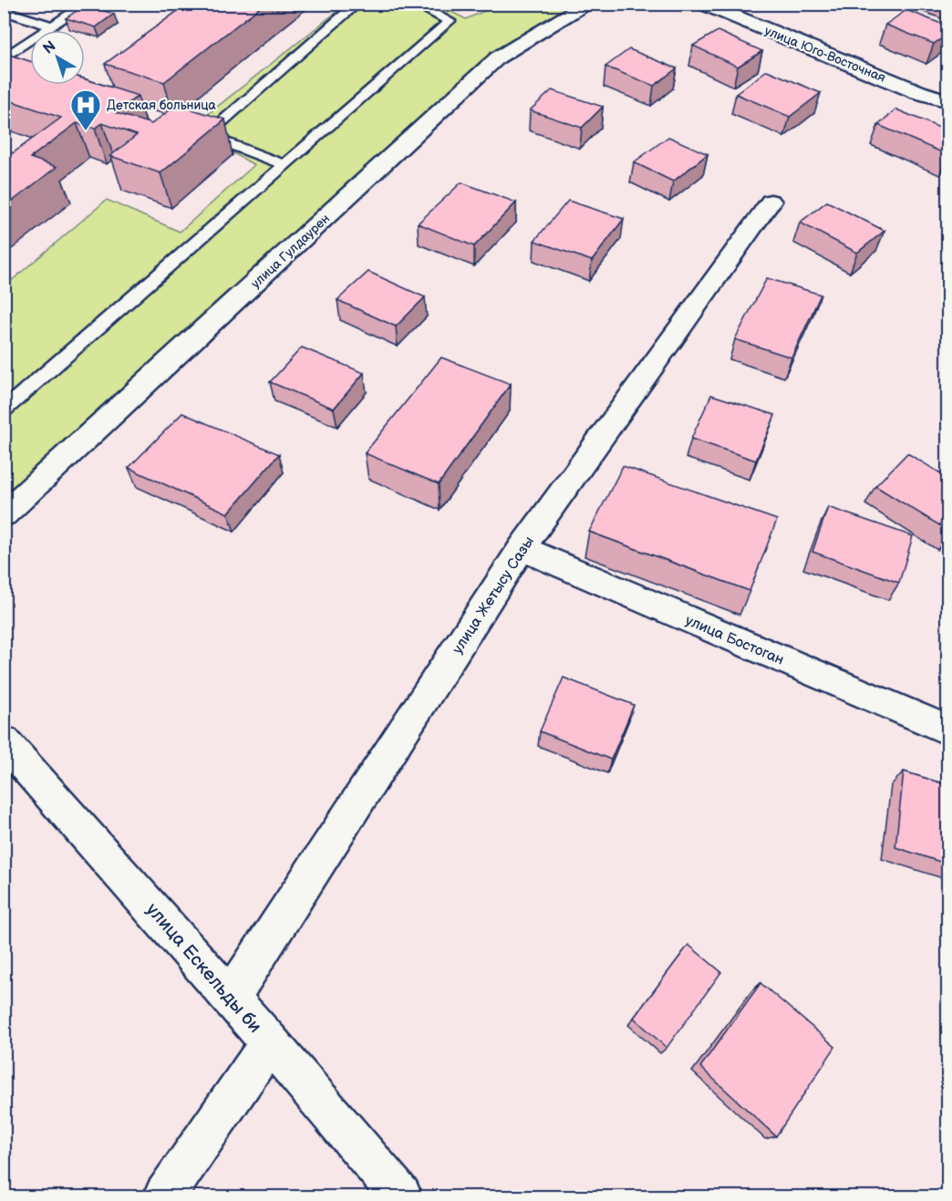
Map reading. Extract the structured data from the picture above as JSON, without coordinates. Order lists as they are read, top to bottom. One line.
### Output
{"streets":{"street":["улица Юго-Восточная","улица Гулдаурен","улица Жетысу Сазы","улица Бостоган","улица Ескельды би"]},"crossings":[["улица Жетысу Сазы","улица Бостоган"],["улица Жетысу Сазы","улица Ескельды би"]],"places":{"hospital":["Детская больница"]},"north":"top left"}
